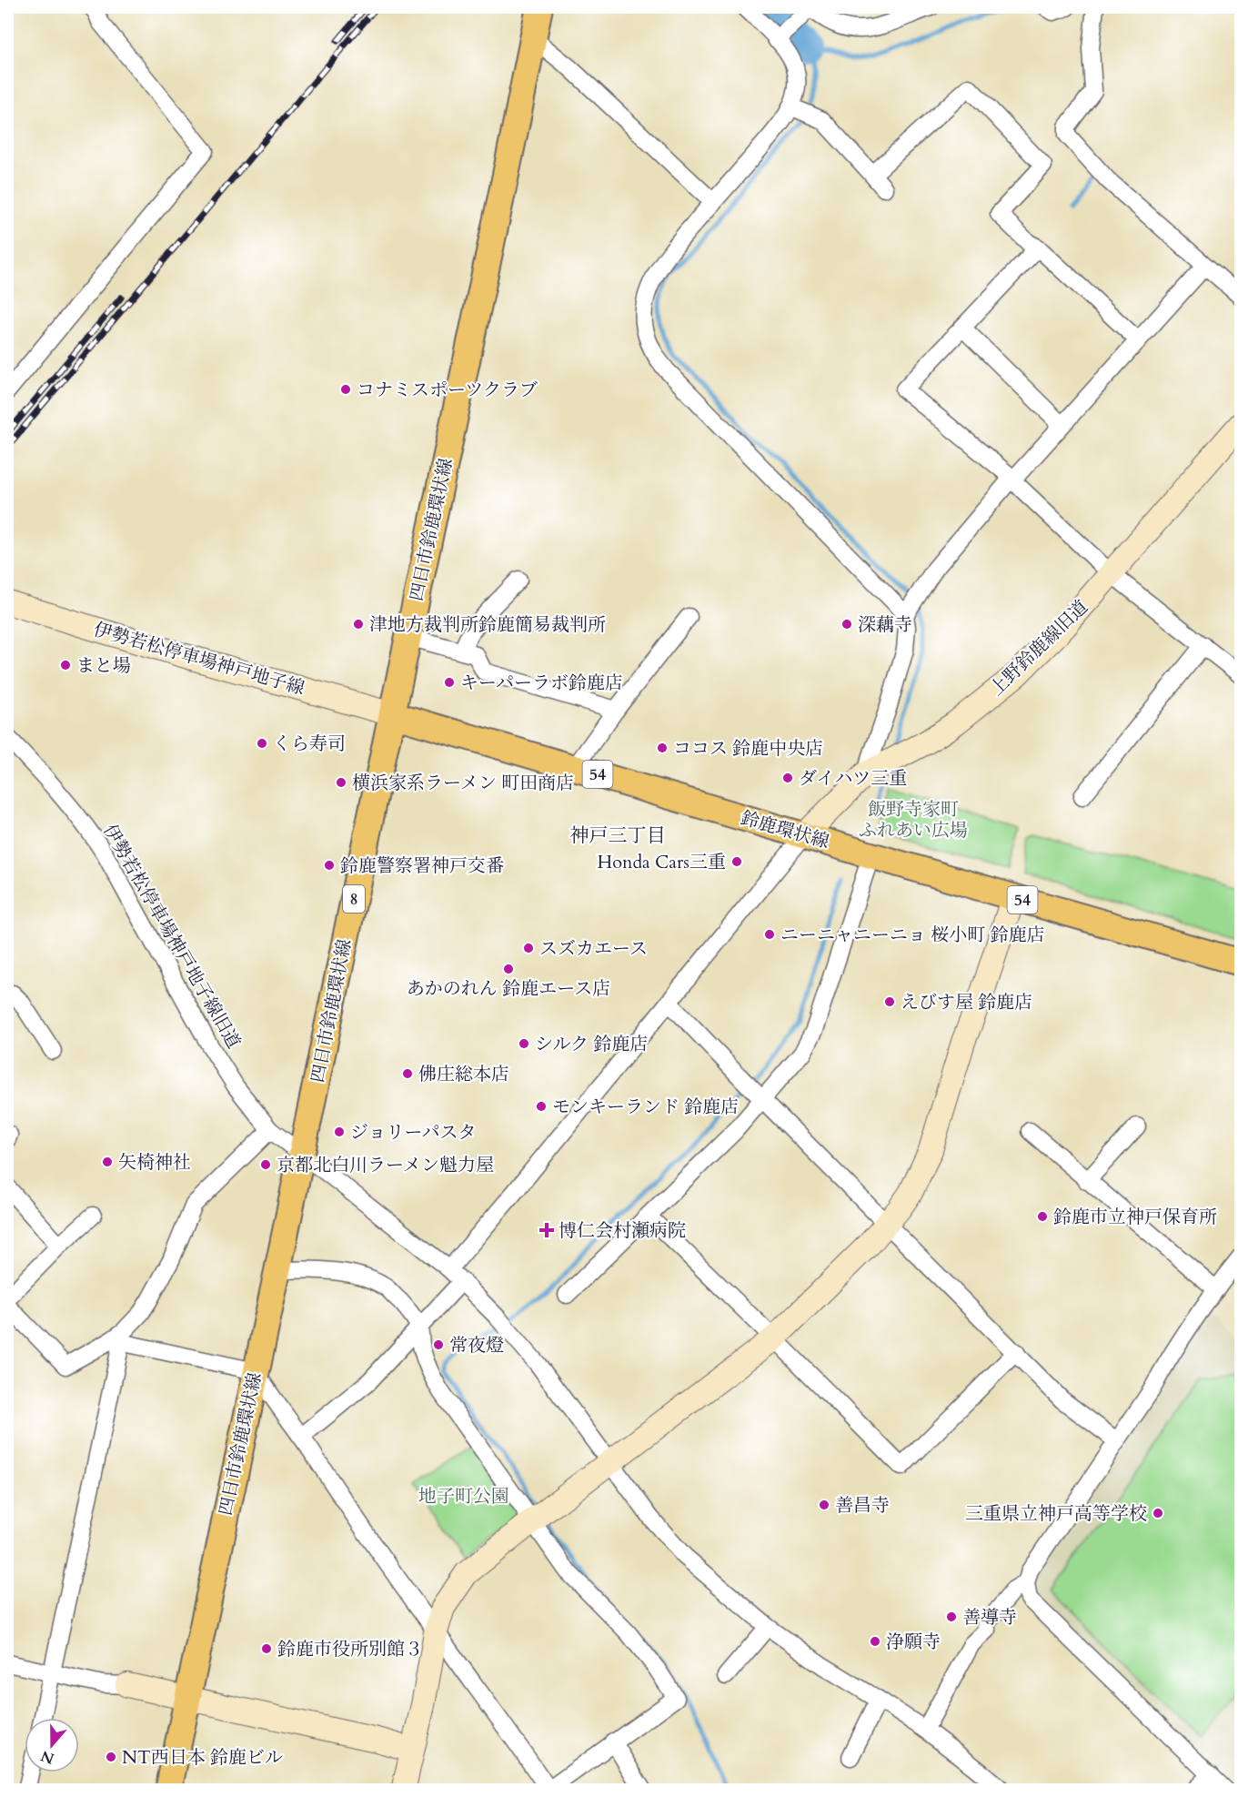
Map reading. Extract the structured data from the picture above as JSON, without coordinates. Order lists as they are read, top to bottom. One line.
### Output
{"streets":{"main road":["四日市鈴鹿環状線","54","鈴鹿環状線","8"],"street":["上野鈴鹿線旧道","伊勢若松停車場神戸地子線","伊勢若松停車場神戸地子線旧道"]},"crossings":[["四日市鈴鹿環状線","伊勢若松停車場神戸地子線"],["四日市鈴鹿環状線","鈴鹿環状線"],["四日市鈴鹿環状線","伊勢若松停車場神戸地子線旧道"],["上野鈴鹿線旧道","鈴鹿環状線"],["伊勢若松停車場神戸地子線","鈴鹿環状線"]],"districts":["神戸三丁目"],"parks":["飯野寺家町 ふれあい広場","地子町公園"],"places":{"other":["コナミスポーツクラブ","津地方裁判所鈴鹿簡易裁判所","深藕寺","まと場","キーパーラボ鈴鹿店","くら寿司","ココス 鈴鹿中央店","ダイハツ三重","横浜家系ラーメン 町田商店","Honda Cars三重","鈴鹿警察署神戸交番","ニーニャニーニョ 桜小町 鈴鹿店","スズカエース","あかのれん 鈴鹿エース店","えびす屋 鈴鹿店","シルク 鈴鹿店","佛庄総本店","モンキーランド 鈴鹿店","ジョリーパスタ","矢椅神社","京都北白川ラーメン魁力屋","鈴鹿市立神戸保育所","常夜燈","善昌寺","三重県立神戸高等学校","善導寺","浄願寺","鈴鹿市役所別館３","NT西日本 鈴鹿ビル"],"health":["博仁会村瀬病院"]},"north":"bottom"}
